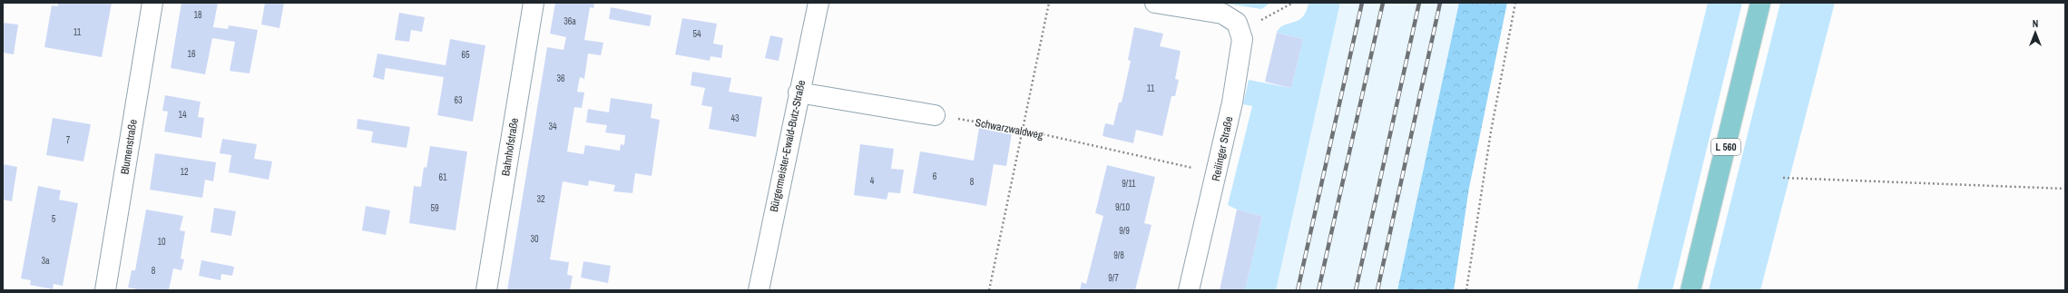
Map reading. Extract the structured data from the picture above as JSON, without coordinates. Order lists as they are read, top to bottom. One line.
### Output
{"streets":{"main road":["L 560"],"street":["Bürgermeister-Ewald-Butz-Straße","Blumenstraße","Bahnhofstraße","Reilinger Straße"],"path":["Schwarzwaldweg"]},"crossings":[["Schwarzwaldweg","Reilinger Straße"]],"house_numbers":["18","36a","11","54","16","65","36","11","63","14","43","34","7","12","6","61","4","8","9/11","32","9/10","59","5","9/9","30","10","9/8","3a","8","9/7"],"north":"top"}
